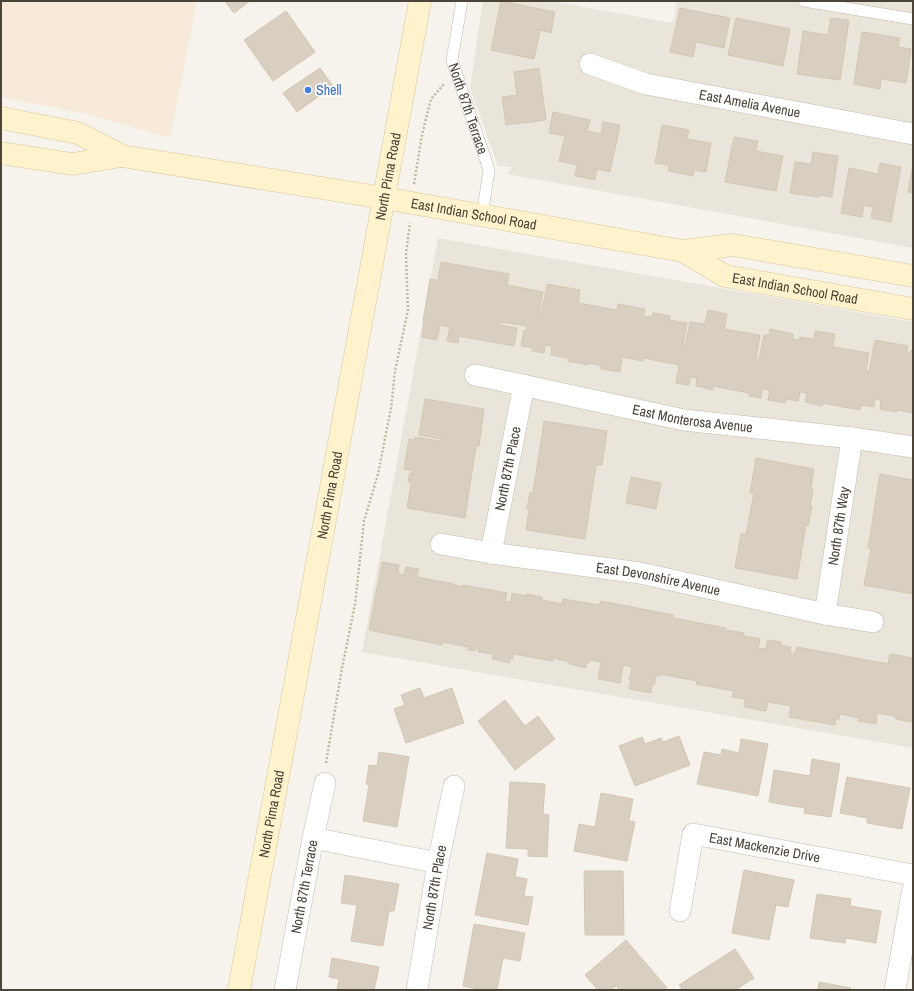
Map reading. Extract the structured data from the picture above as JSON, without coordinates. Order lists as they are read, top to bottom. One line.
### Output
{"streets":{"main road":["North Pima Road","East Indian School Road"],"street":["East Amelia Avenue","North 87th Terrace","East Monterosa Avenue","North 87th Place","North 87th Way","East Devonshire Avenue","East Mackenzie Drive"]},"crossings":[["North 87th Terrace","East Indian School Road"],["North Pima Road","East Indian School Road"],["East Monterosa Avenue","North 87th Place"],["East Monterosa Avenue","North 87th Way"],["North 87th Place","East Devonshire Avenue"],["North 87th Way","East Devonshire Avenue"]],"places":["Shell"]}
